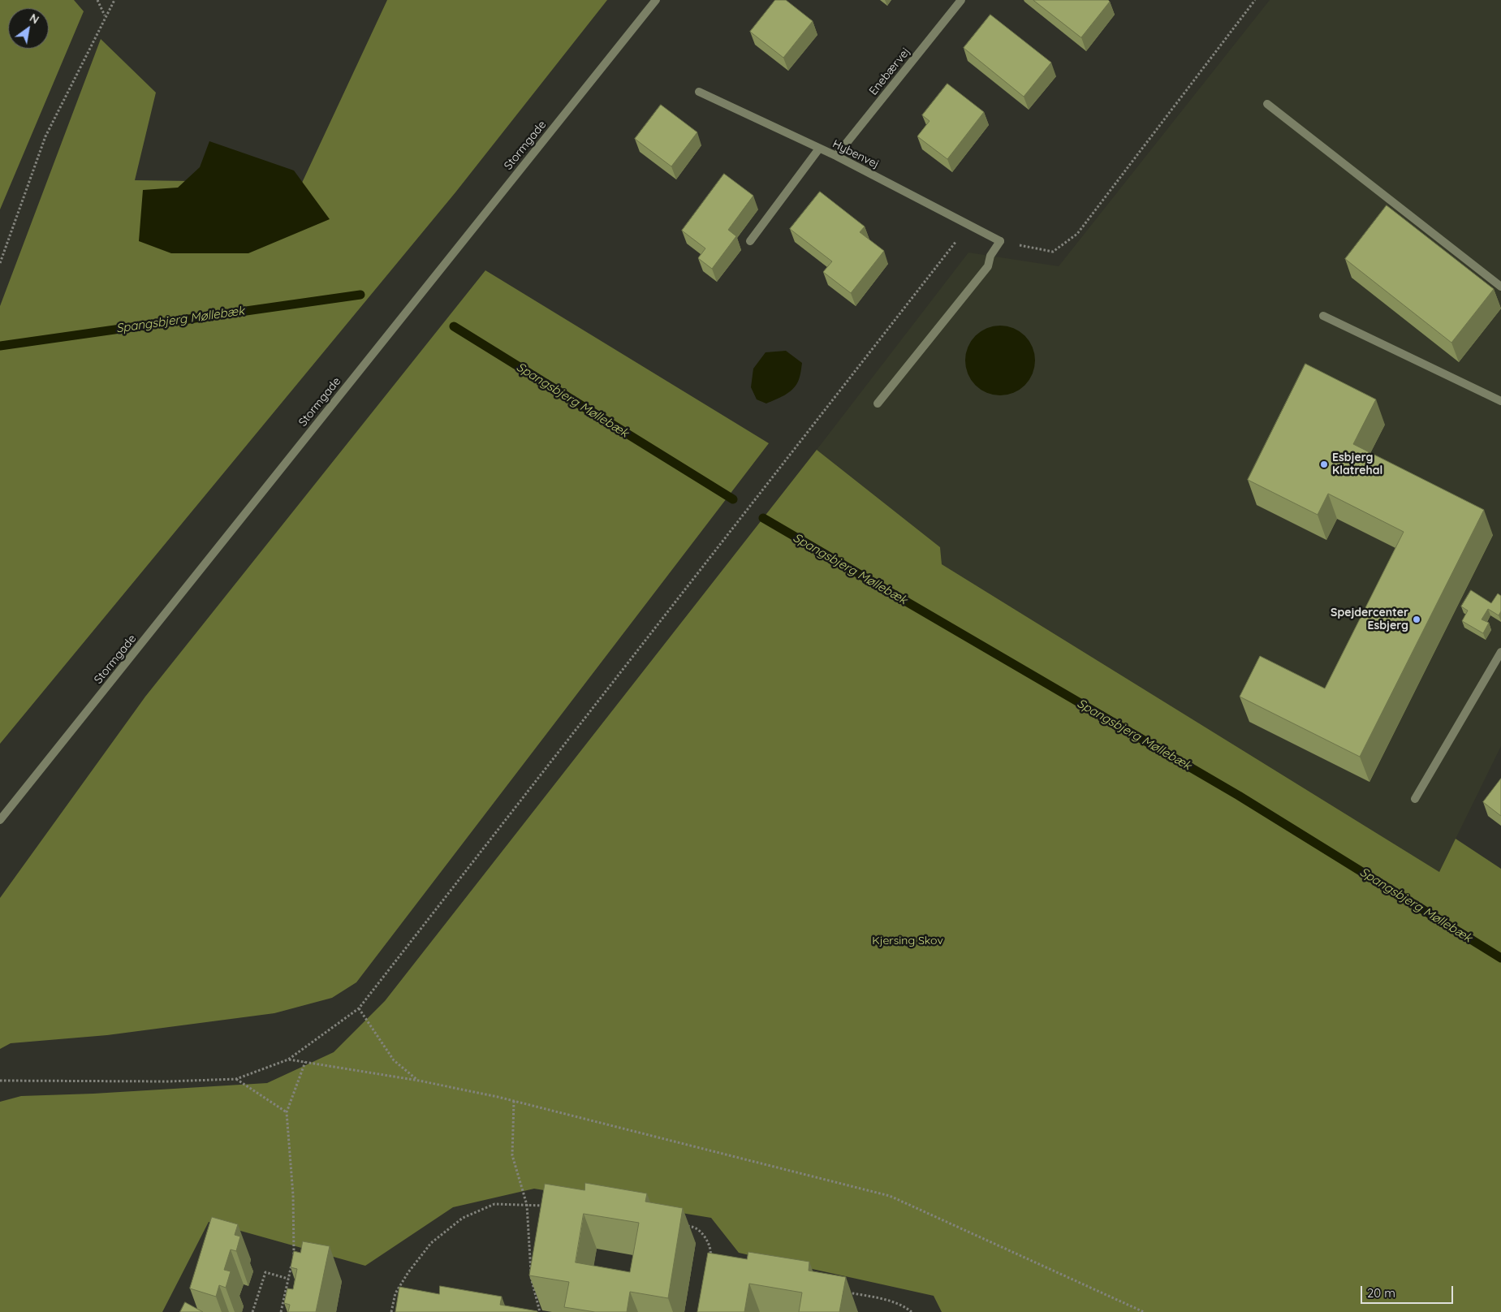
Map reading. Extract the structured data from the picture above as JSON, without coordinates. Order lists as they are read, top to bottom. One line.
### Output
{"streets":{"street":["Enebærvej","Stormgade","Hybenvej"]},"crossings":[["Enebærvej","Hybenvej"]],"water":["Spangsbjerg Møllebæk"],"parks":["Kjersing Skov"],"places":["Esbjerg Klatrehal","Spejdercenter Esbjerg"],"scale_bar":"20 m","north":"top right"}
